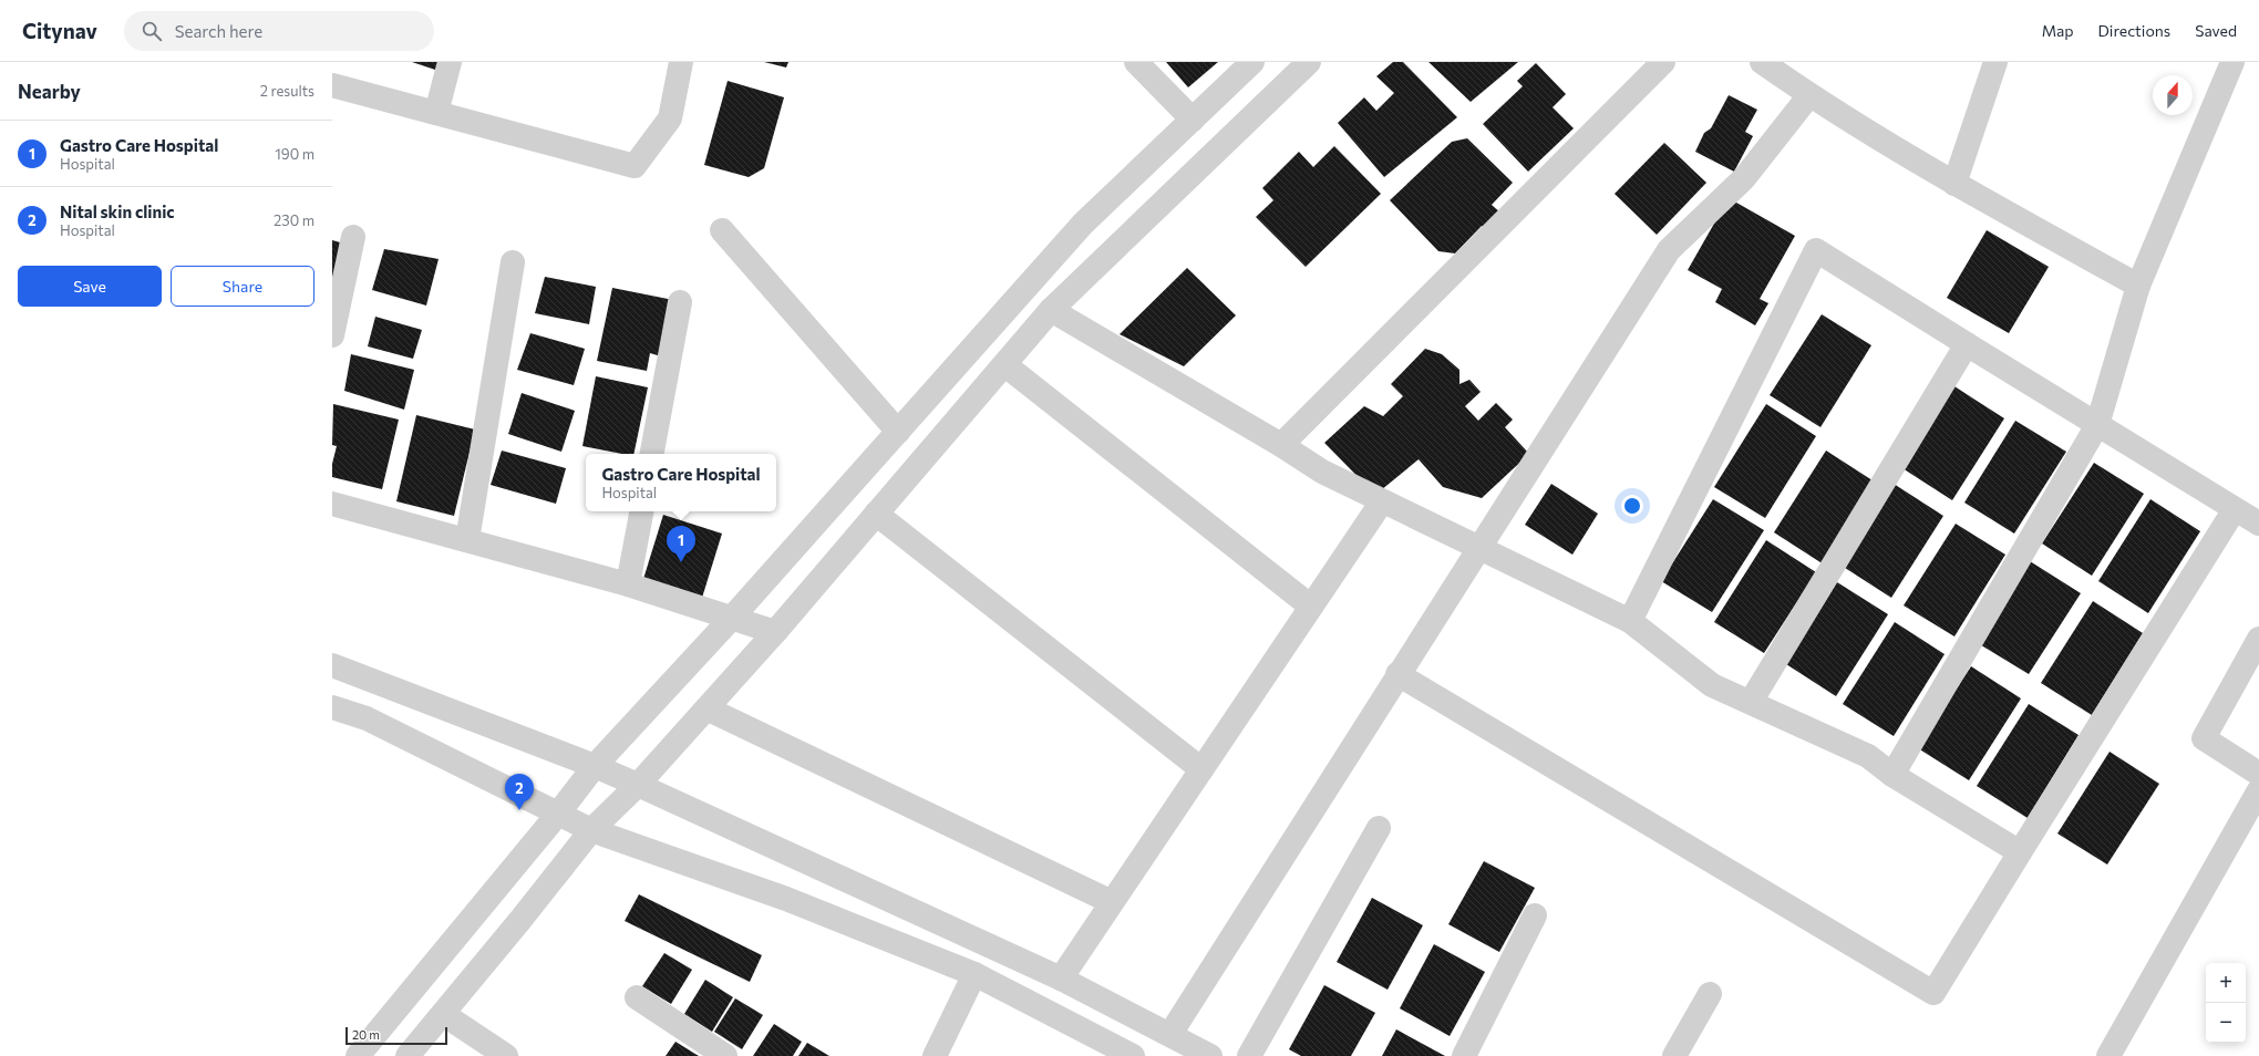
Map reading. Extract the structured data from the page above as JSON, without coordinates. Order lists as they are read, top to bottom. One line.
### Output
{"scale_bar":"20 m","north":"top","page":{"header":"Citynav","search":"Search here","nav":["Map","Directions","Saved"],"heading":["Nearby","2 results"],"list":[{"mark":"1","name":"Gastro Care Hospital","note":"Hospital","value":"190 m"},{"mark":"2","name":"Nital skin clinic","note":"Hospital","value":"230 m"}],"buttons":["Save","Share"],"popup":["Gastro Care Hospital","Hospital"],"pins":["1","2"],"map_buttons":["+","−"],"scale":"20 m"}}
